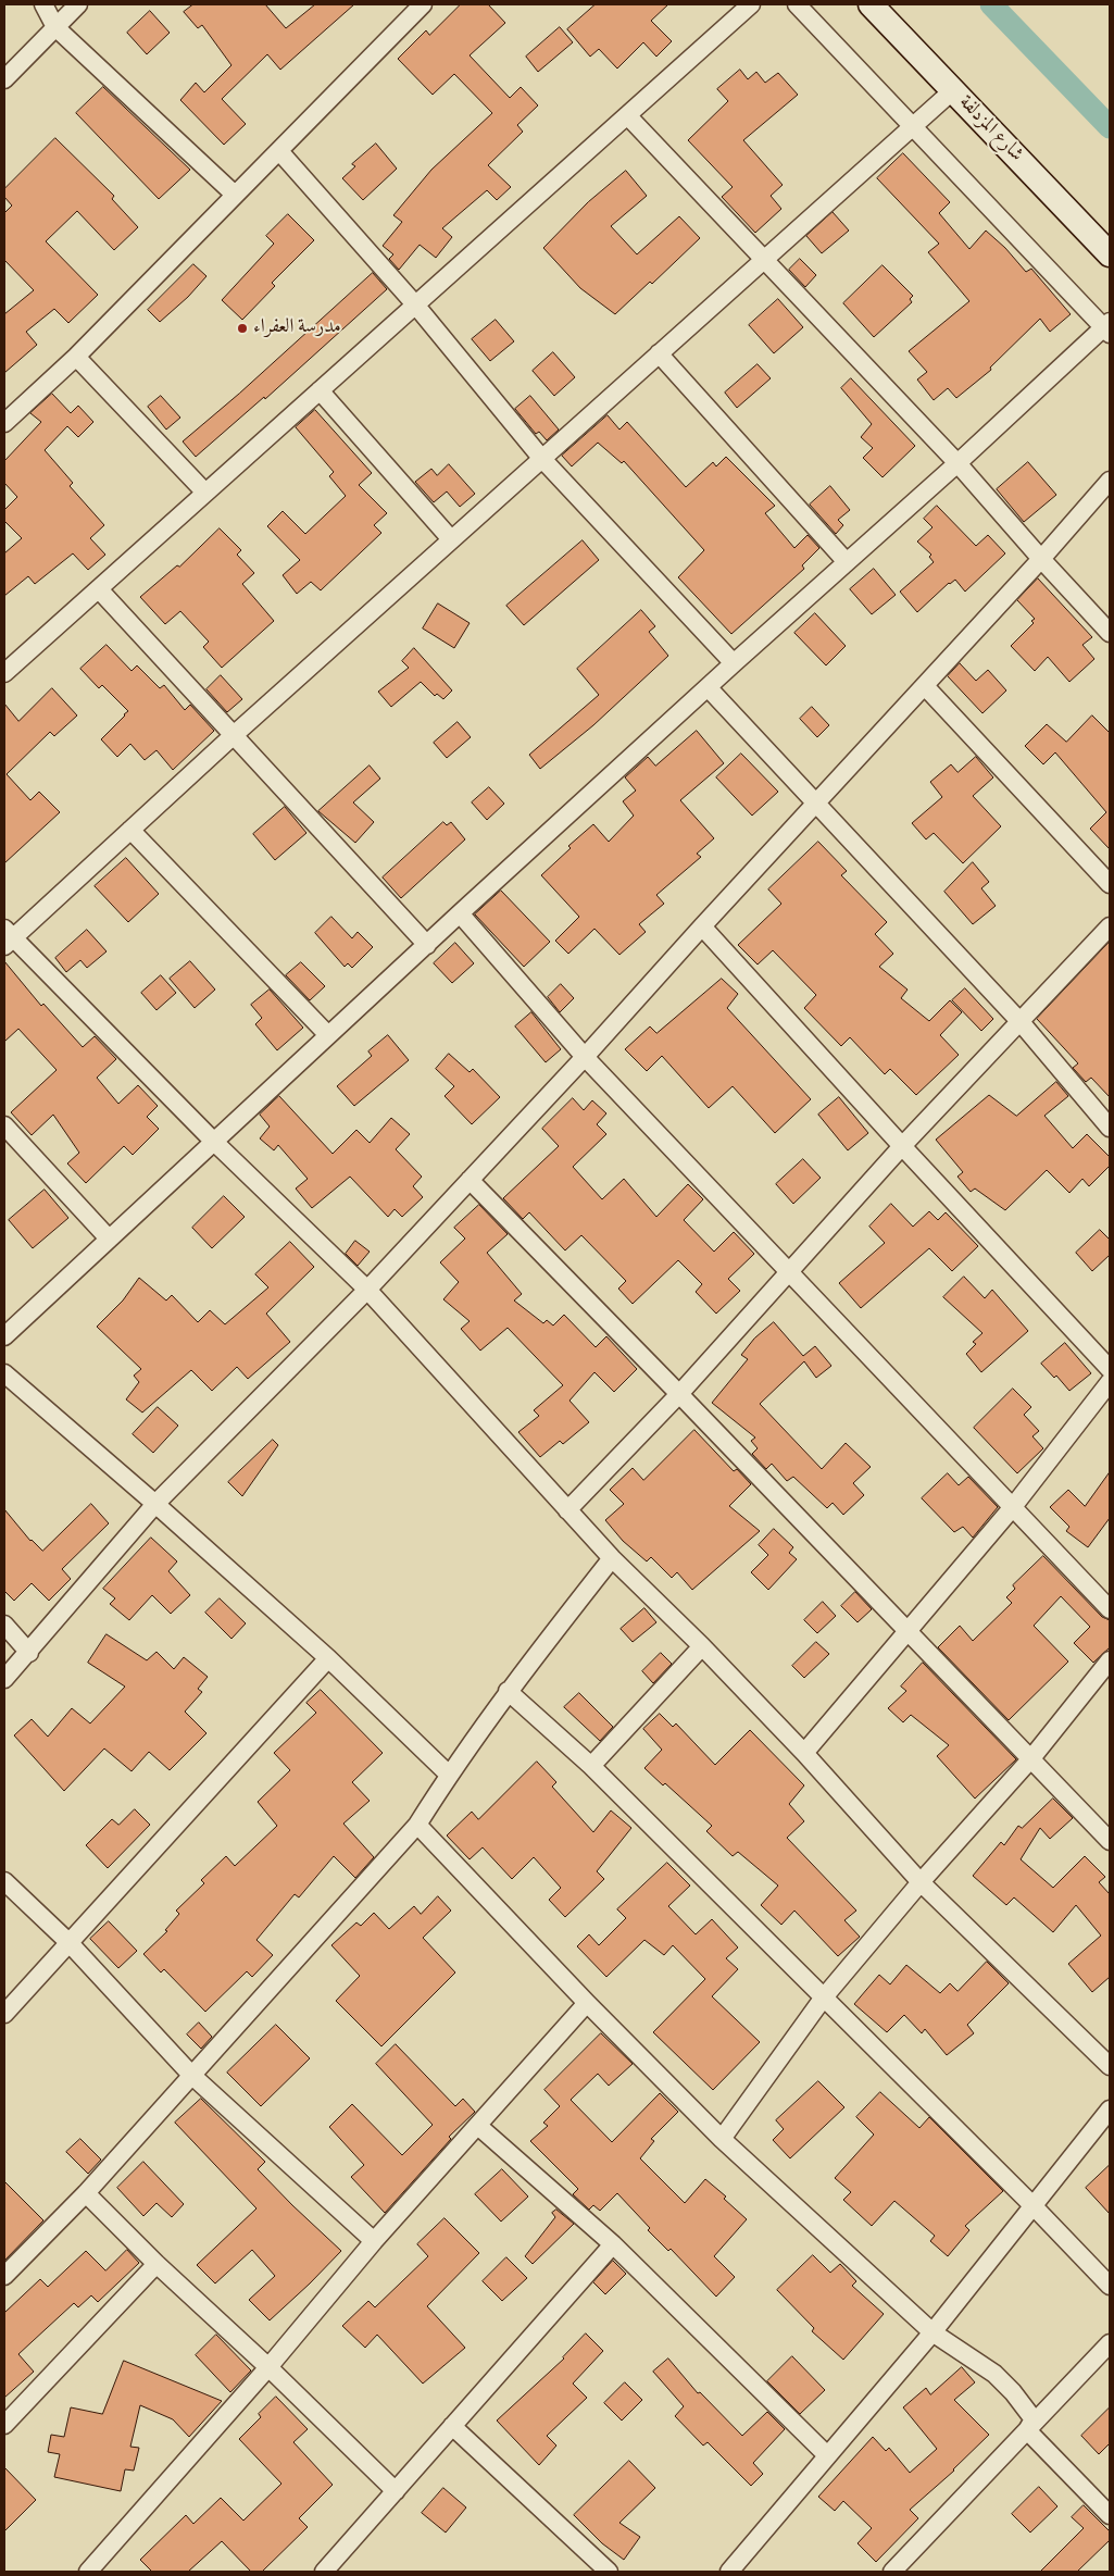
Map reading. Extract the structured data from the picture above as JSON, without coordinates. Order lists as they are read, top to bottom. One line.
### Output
{"streets":{"street":["شارع المزدلفة"]},"places":["مدرسة العفراء"]}
